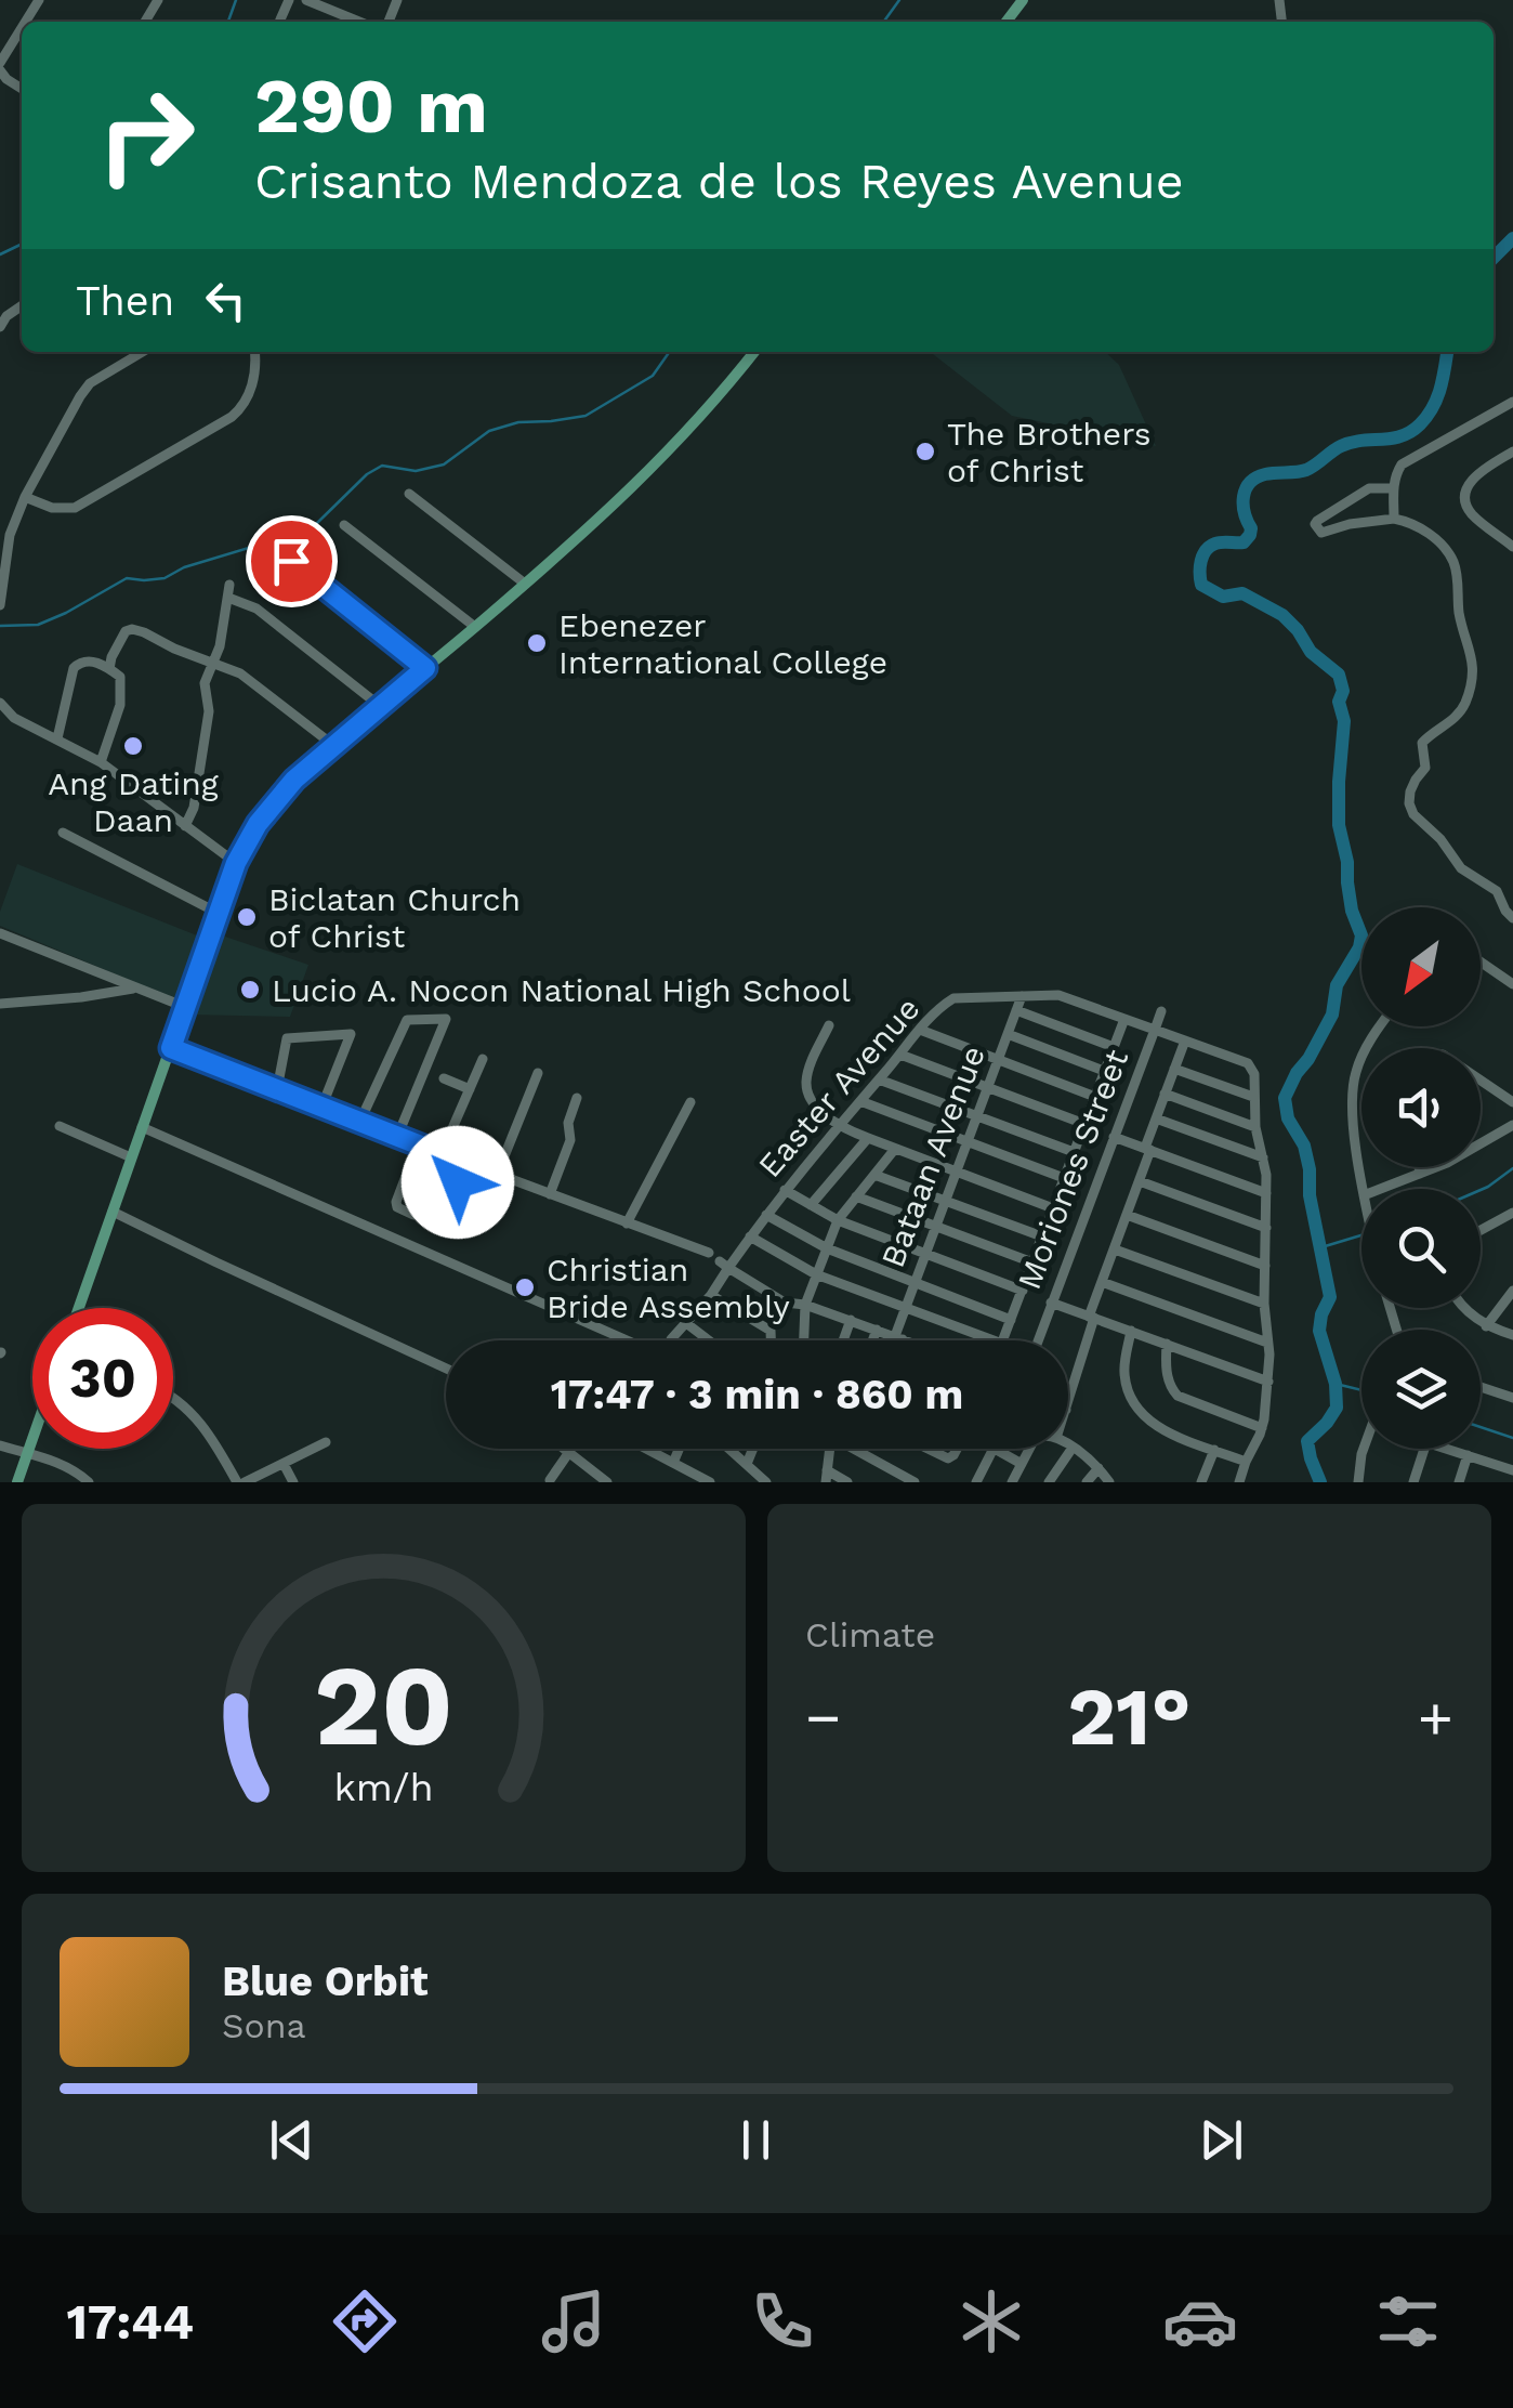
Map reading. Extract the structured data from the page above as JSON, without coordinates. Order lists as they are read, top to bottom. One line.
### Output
{"streets":{"street":["Easter Avenue","Bataan Avenue","Moriones Street"]},"crossings":[["Easter Avenue","Bataan Avenue"],["Easter Avenue","Moriones Street"]],"places":["The Brothers of Christ","Ebenezer International College","Ang Dating Daan","Biclatan Church of Christ","Lucio A. Nocon National High School","Christian Bride Assembly"],"north":"bottom left","page":{"turn":["290 m","Crisanto Mendoza de los Reyes Avenue"],"then":"Then","limit":"30","trip":"17:47 · 3 min · 860 m","tile":"Climate","heat":["−","21°","+"],"song":["Blue Orbit","Sona"],"tabs":"17:44","gauge":["20","km/h"]}}
